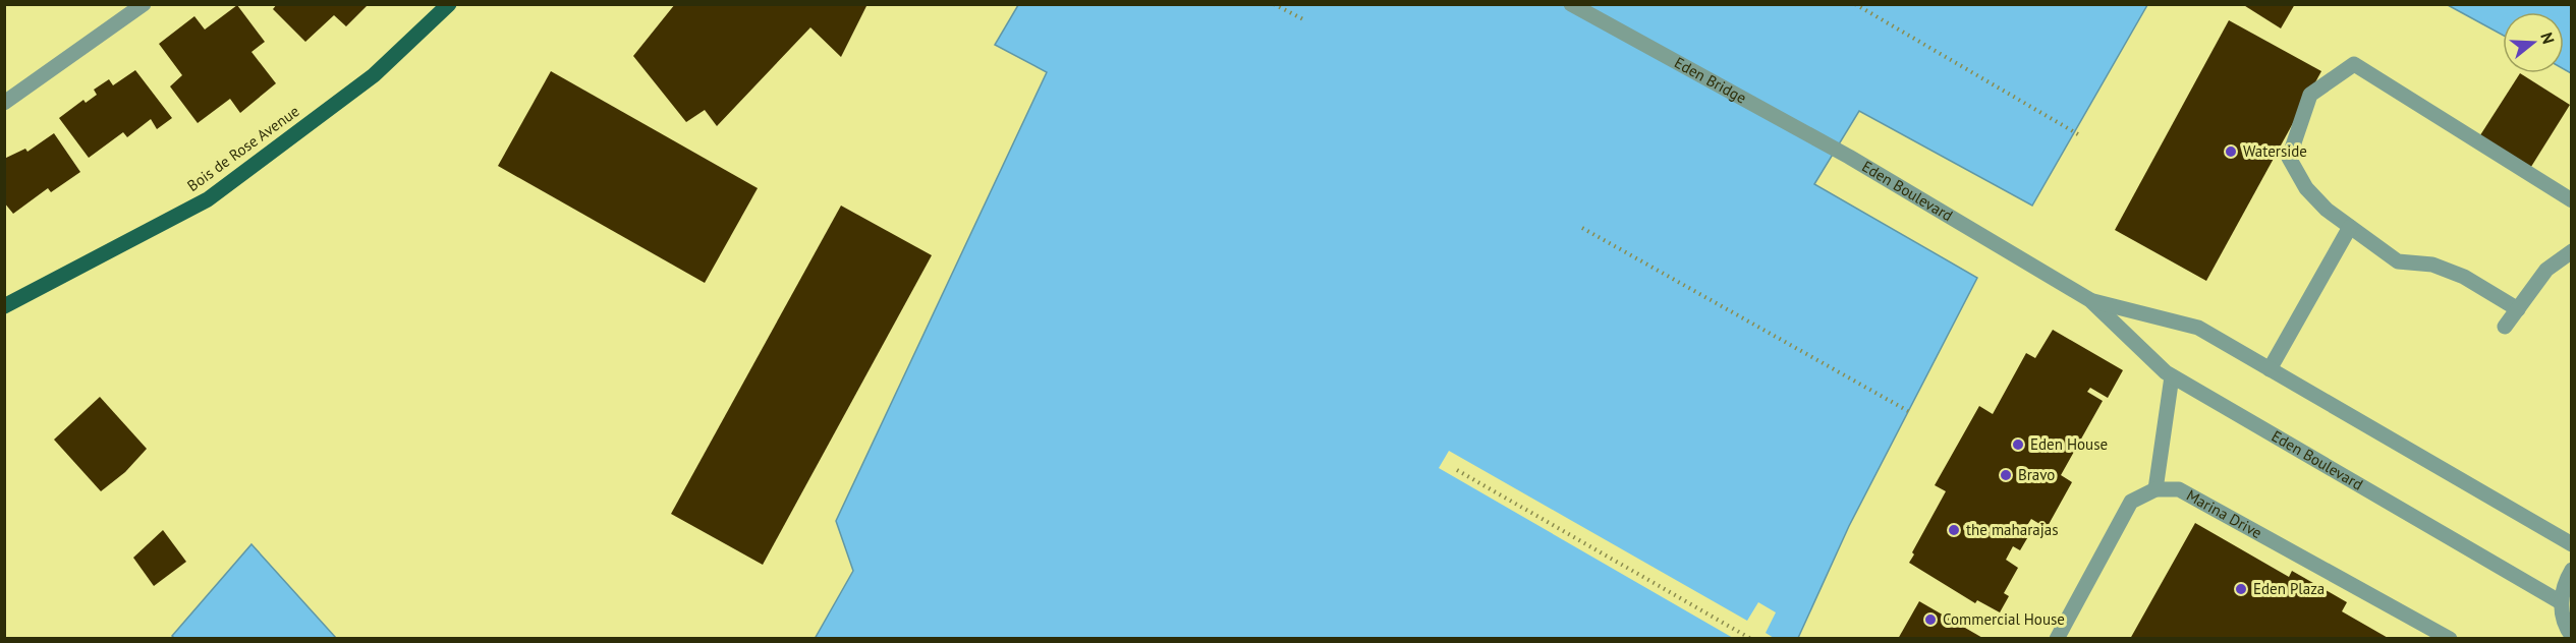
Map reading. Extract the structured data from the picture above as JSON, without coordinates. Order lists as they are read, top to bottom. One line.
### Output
{"streets":{"main road":["Bois de Rose Avenue"],"street":["Eden Bridge","Eden Boulevard","Marina Drive"]},"crossings":[["Eden Bridge","Eden Boulevard"]],"places":["Waterside","Eden House","Bravo","the maharajas","Eden Plaza","Commercial House"],"north":"right"}
